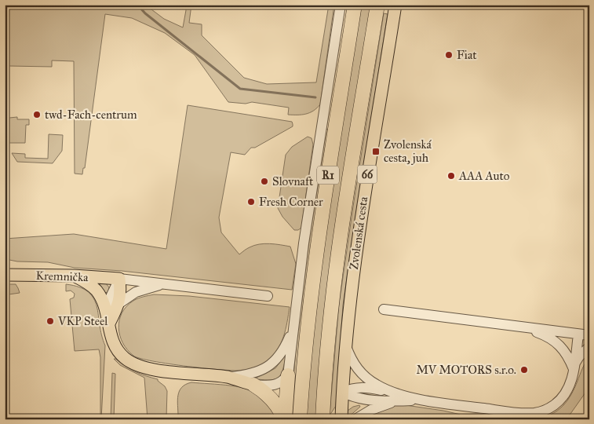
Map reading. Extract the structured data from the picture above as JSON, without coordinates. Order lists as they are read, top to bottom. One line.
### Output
{"streets":{"highway":["R1"],"main road":["66","Zvolenská cesta","Kremnička"]},"crossings":[["66","Zvolenská cesta"]],"places":{"other":["Fiat","twd-Fach-centrum","AAA Auto","Slovnaft","Fresh Corner","VKP Steel","MV MOTORS s.r.o."],"transit":["Zvolenská cesta, juh"]}}
